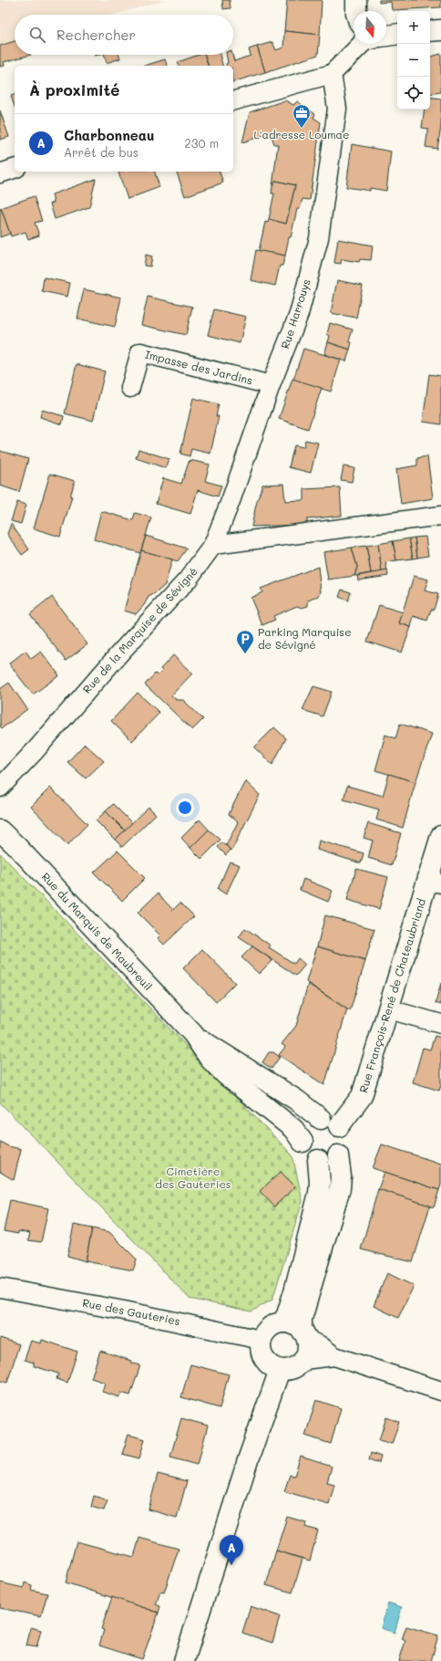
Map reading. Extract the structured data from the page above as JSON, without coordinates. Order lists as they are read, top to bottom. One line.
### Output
{"streets":{"street":["Rue Harrouys","Impasse des Jardins","Rue de la Marquise de Sévigné","Rue du Marquis de Maubreuil","Rue François-René de Chateaubriand","Rue des Gauteries"]},"crossings":[["Rue Harrouys","Impasse des Jardins"],["Rue Harrouys","Rue de la Marquise de Sévigné"],["Rue du Marquis de Maubreuil","Rue François-René de Chateaubriand"]],"parks":["Cimetière des Gauteries"],"places":{"office":["L'adresse Loumae"],"parking":["Parking Marquise de Sévigné"]},"north":"bottom","page":{"map_buttons":["+","−"],"search":"Rechercher","heading":"À proximité","list":[{"mark":"A","name":"Charbonneau","note":"Arrêt de bus","value":"230 m"}],"pins":"A"}}
